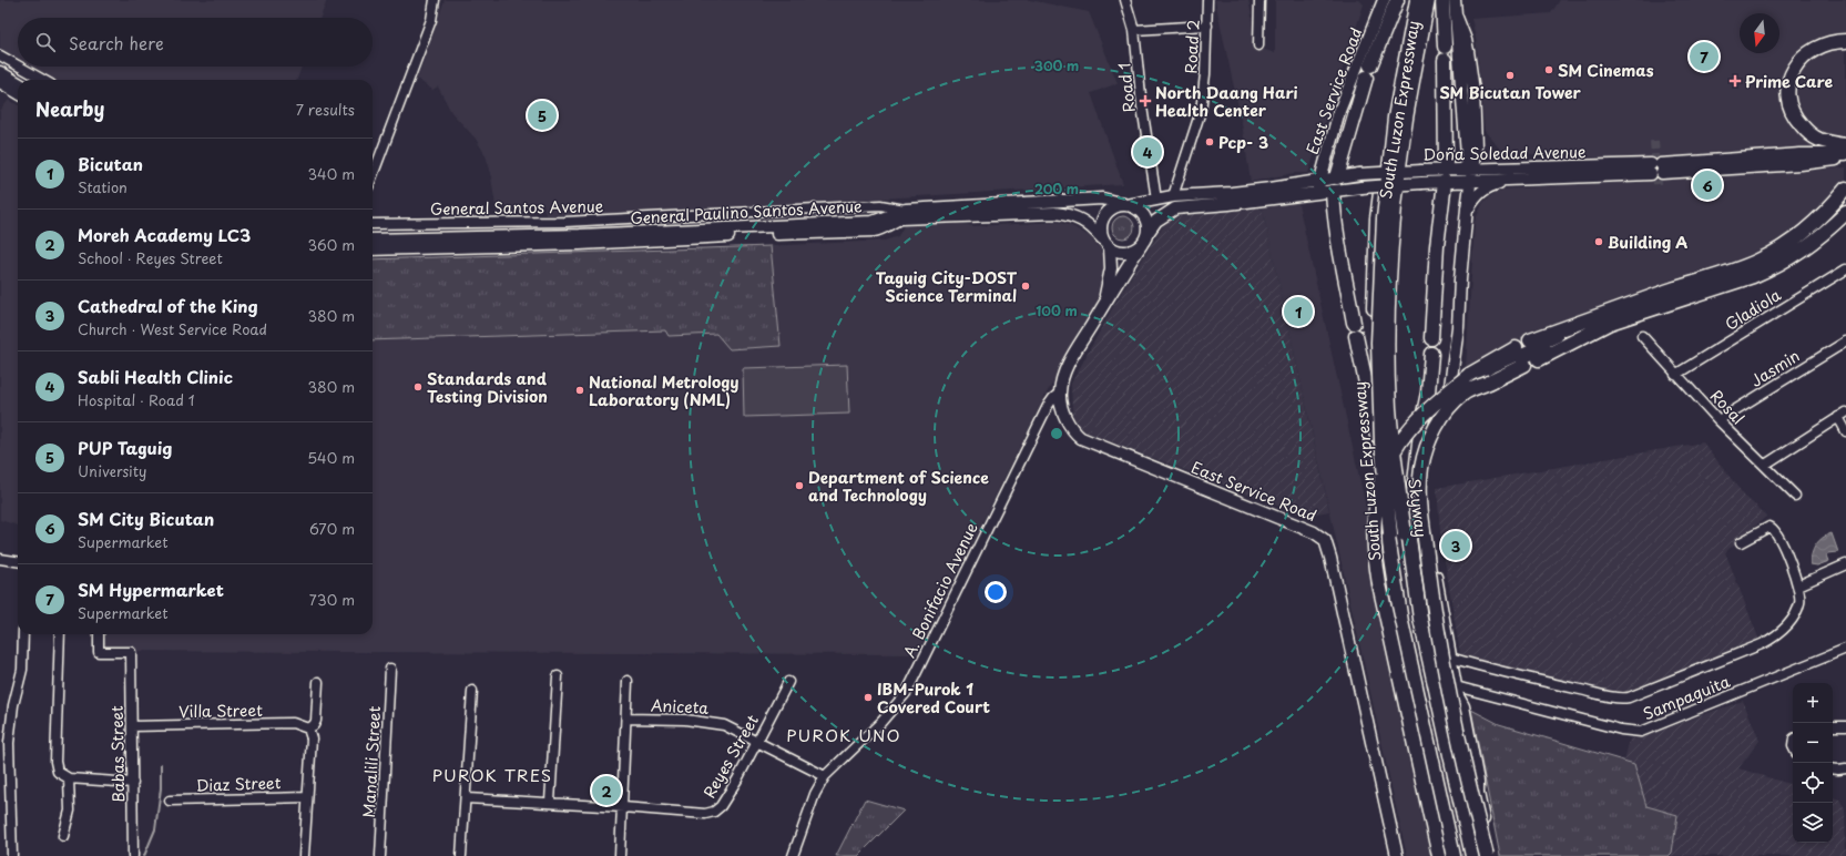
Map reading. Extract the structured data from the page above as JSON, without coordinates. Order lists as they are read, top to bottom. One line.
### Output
{"streets":{"highway":["South Luzon Expressway","Skyway"],"main road":["East Service Road","Doña Soledad Avenue","General Paulino Santos Avenue"],"street":["Road 2","Road 1","General Santos Avenue","Gladiola","Jasmin","Rosal","A. Bonifacio Avenue","Sampaguita","Aniceta","Villa Street","Babas Street","Reyes Street","Manalili Street","Diaz Street"]},"crossings":[["Road 2","General Paulino Santos Avenue"],["Road 1","General Paulino Santos Avenue"],["East Service Road","General Paulino Santos Avenue"],["East Service Road","A. Bonifacio Avenue"],["Doña Soledad Avenue","General Paulino Santos Avenue"],["General Santos Avenue","General Paulino Santos Avenue"],["Gladiola","Rosal"],["Jasmin","Rosal"],["A. Bonifacio Avenue","Aniceta"],["Aniceta","Reyes Street"],["Villa Street","Babas Street"]],"districts":["PUROK UNO","PUROK TRES"],"places":{"other":["SM Cinemas","SM Bicutan Tower","Pcp- 3","Building A","Taguig City-DOST Science Terminal","Standards and Testing Division","National Metrology Laboratory (NML)","Department of Science and Technology","IBM-Purok 1 Covered Court"],"health":["Prime Care","North Daang Hari Health Center"]},"north":"bottom","page":{"search":"Search here","pins":["7","5","4","6","1","3","2"],"heading":["Nearby","7 results"],"list":[{"mark":"1","name":"Bicutan","note":"Station","value":"340 m"},{"mark":"2","name":"Moreh Academy LC3","note":"School · Reyes Street","value":"360 m"},{"mark":"3","name":"Cathedral of the King","note":"Church · West Service Road","value":"380 m"},{"mark":"4","name":"Sabli Health Clinic","note":"Hospital · Road 1","value":"380 m"},{"mark":"5","name":"PUP Taguig","note":"University","value":"540 m"},{"mark":"6","name":"SM City Bicutan","note":"Supermarket","value":"670 m"},{"mark":"7","name":"SM Hypermarket","note":"Supermarket","value":"730 m"}],"map_buttons":["+","−"]},"rings":["300 m","200 m","100 m"]}
